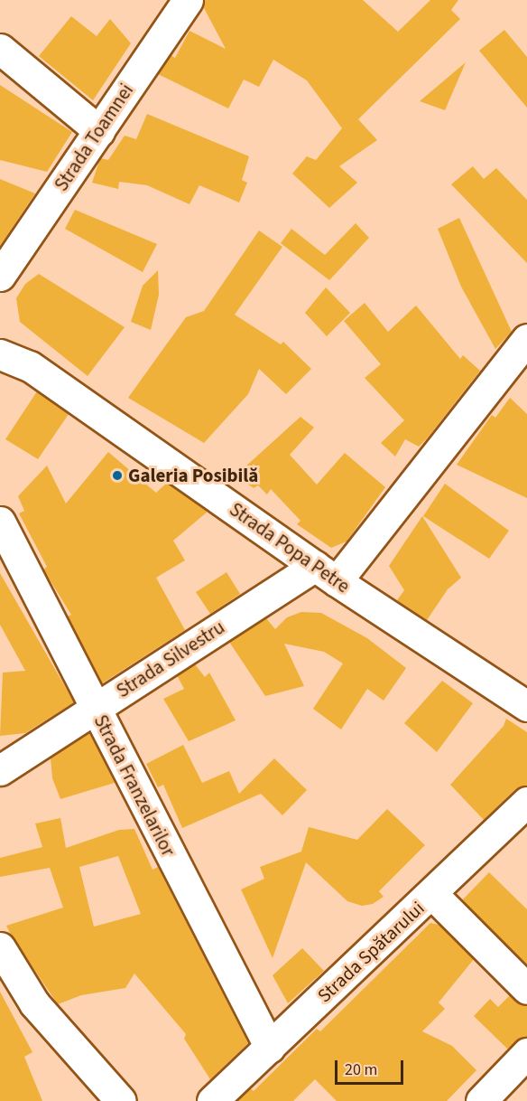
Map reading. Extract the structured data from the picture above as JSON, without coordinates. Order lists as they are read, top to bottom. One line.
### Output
{"streets":{"street":["Strada Toamnei","Strada Popa Petre","Strada Silvestru","Strada Franzelarilor","Strada Spătarului"]},"crossings":[["Strada Popa Petre","Strada Silvestru"],["Strada Silvestru","Strada Franzelarilor"],["Strada Franzelarilor","Strada Spătarului"]],"places":["Galeria Posibilă"],"scale_bar":"20 m"}
